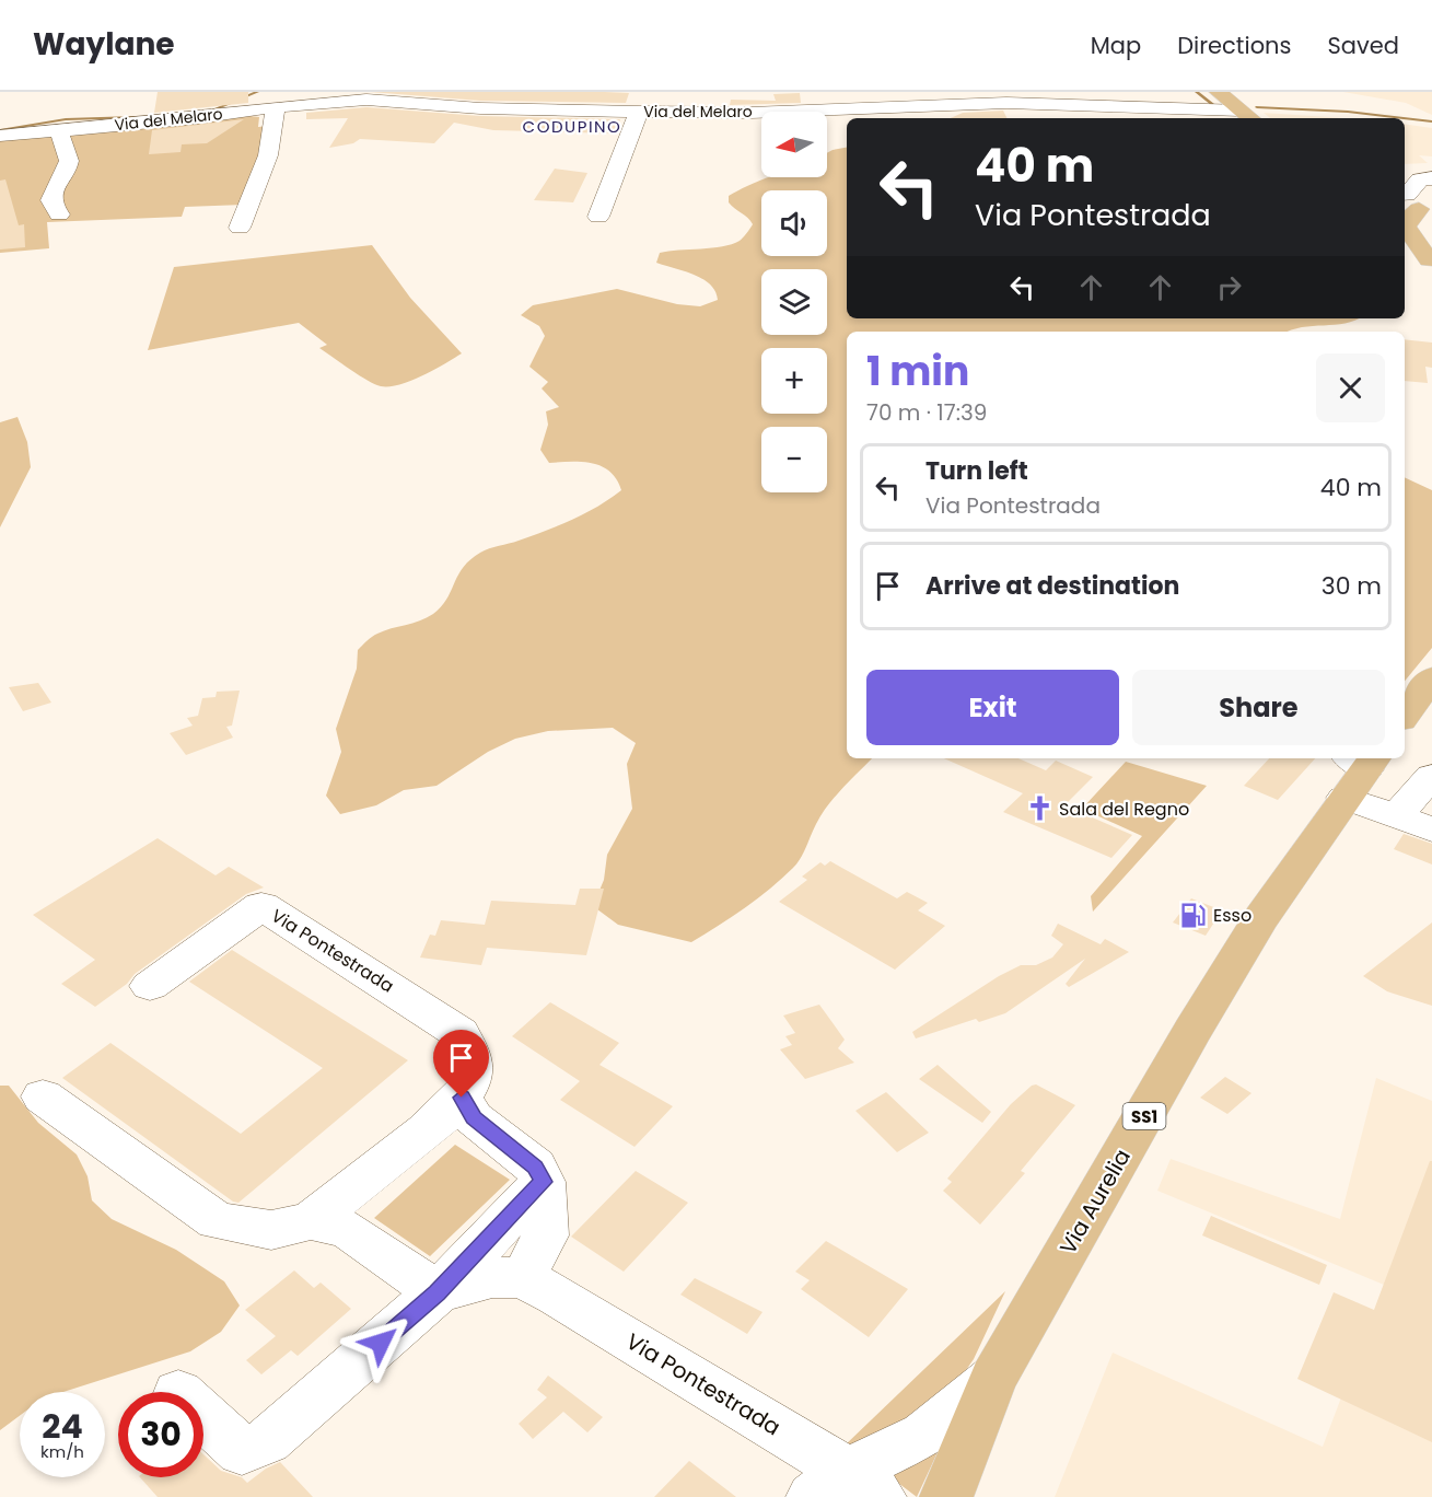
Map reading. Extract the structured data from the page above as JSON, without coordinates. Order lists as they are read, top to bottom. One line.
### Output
{"streets":{"main road":["SS1","Via Aurelia"],"street":["Via del Melaro","Via Pontestrada"]},"districts":["CODUPINO"],"places":{"church":["Sala del Regno"],"fuel station":["Esso"]},"north":"left","page":{"header":"Waylane","nav":["Map","Directions","Saved"],"map_buttons":["+","−"],"turn":["40 m","Via Pontestrada"],"heading":["1 min","70 m · 17:39"],"list":[{"name":"Turn left","note":"Via Pontestrada","value":"40 m"},{"name":"Arrive at destination","value":"30 m"}],"buttons":["Exit","Share"],"speed":"24 km/h","limit":"30"}}
